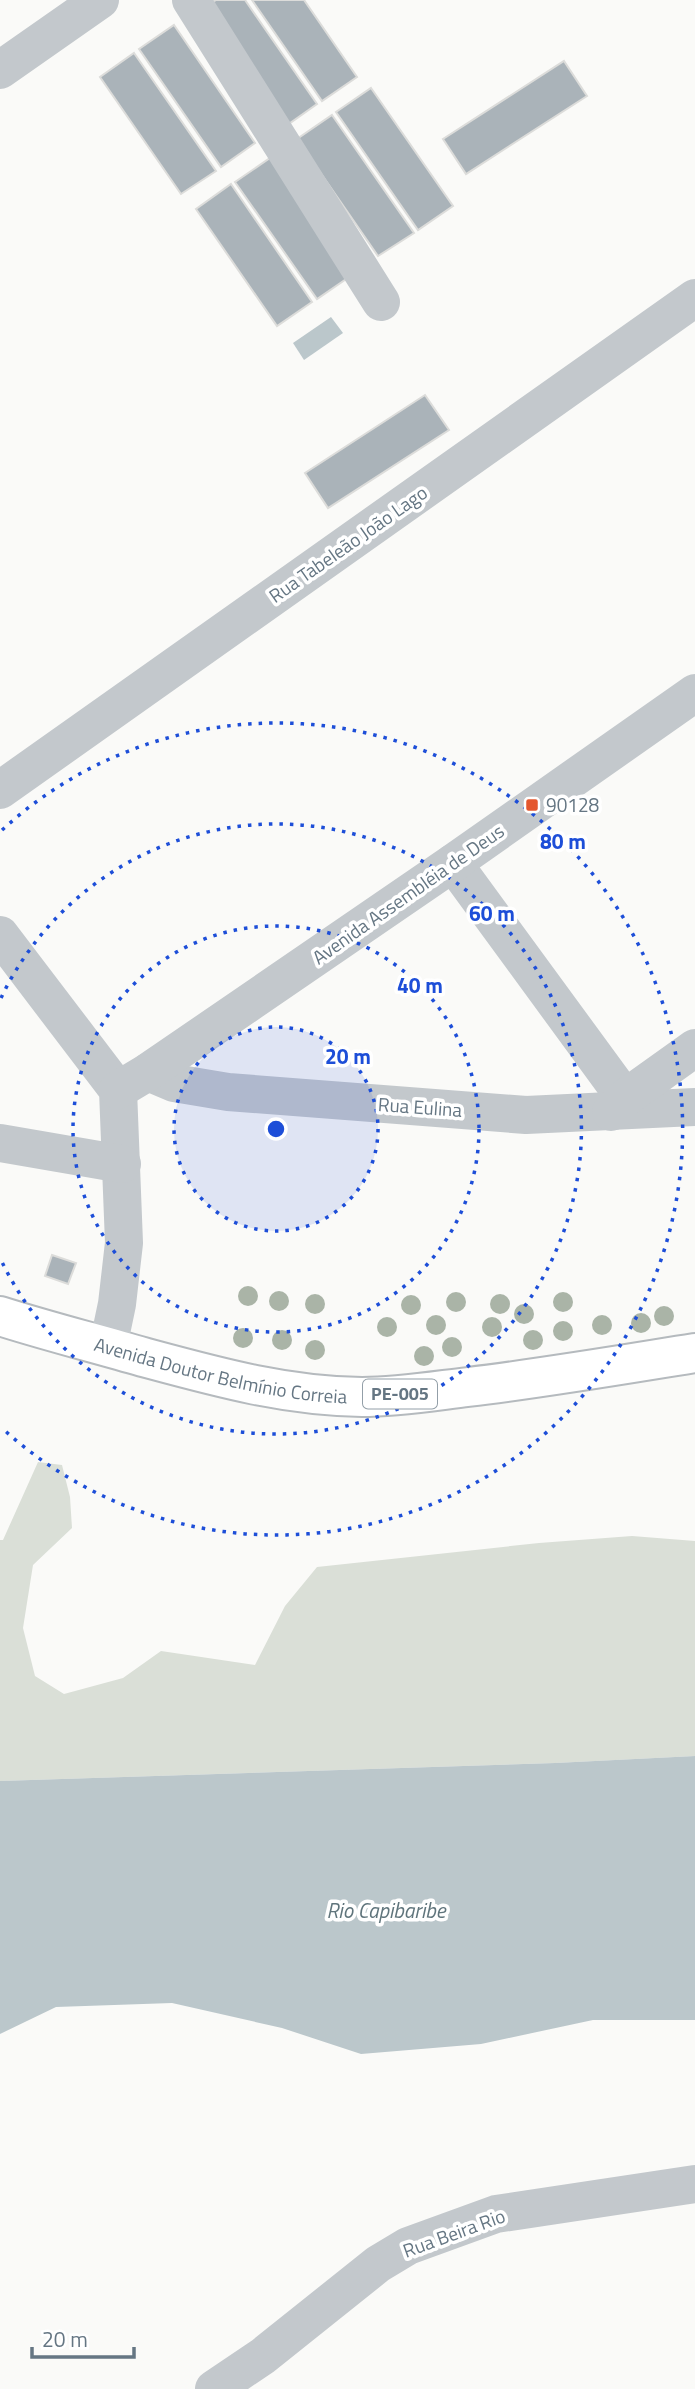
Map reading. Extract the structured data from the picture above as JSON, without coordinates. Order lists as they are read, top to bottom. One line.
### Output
{"streets":{"main road":["Avenida Doutor Belmínio Correia","PE-005"],"street":["Rua Tabeleão João Lago","Avenida Assembléia de Deus","Rua Eulina","Rua Beira Rio"]},"crossings":[["Avenida Assembléia de Deus","Rua Eulina"]],"water":["Rio Capibaribe"],"places":{"transit":["90128"]},"scale_bar":"20 m","rings":["80 m","60 m","40 m","20 m"]}
